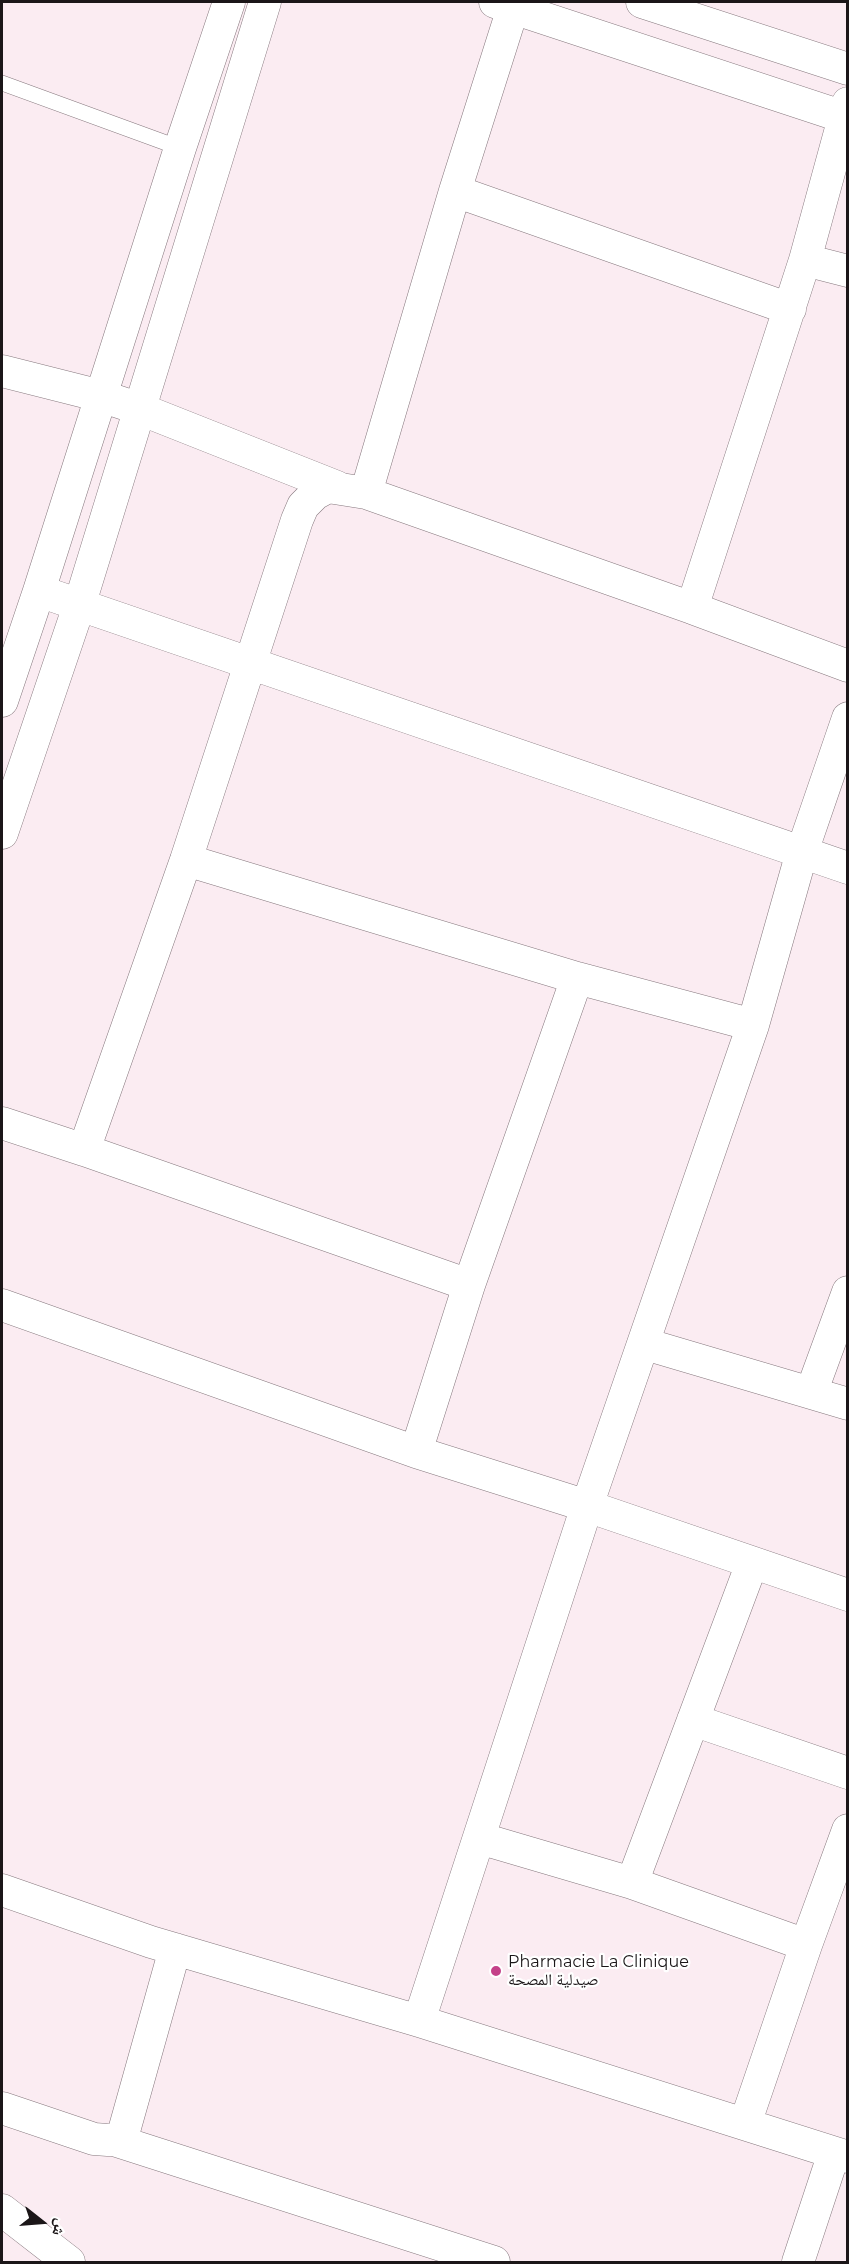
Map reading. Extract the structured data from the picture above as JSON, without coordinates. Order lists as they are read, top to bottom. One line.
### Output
{"places":["Pharmacie La Clinique صيدلية المصحة"],"north":"right"}
